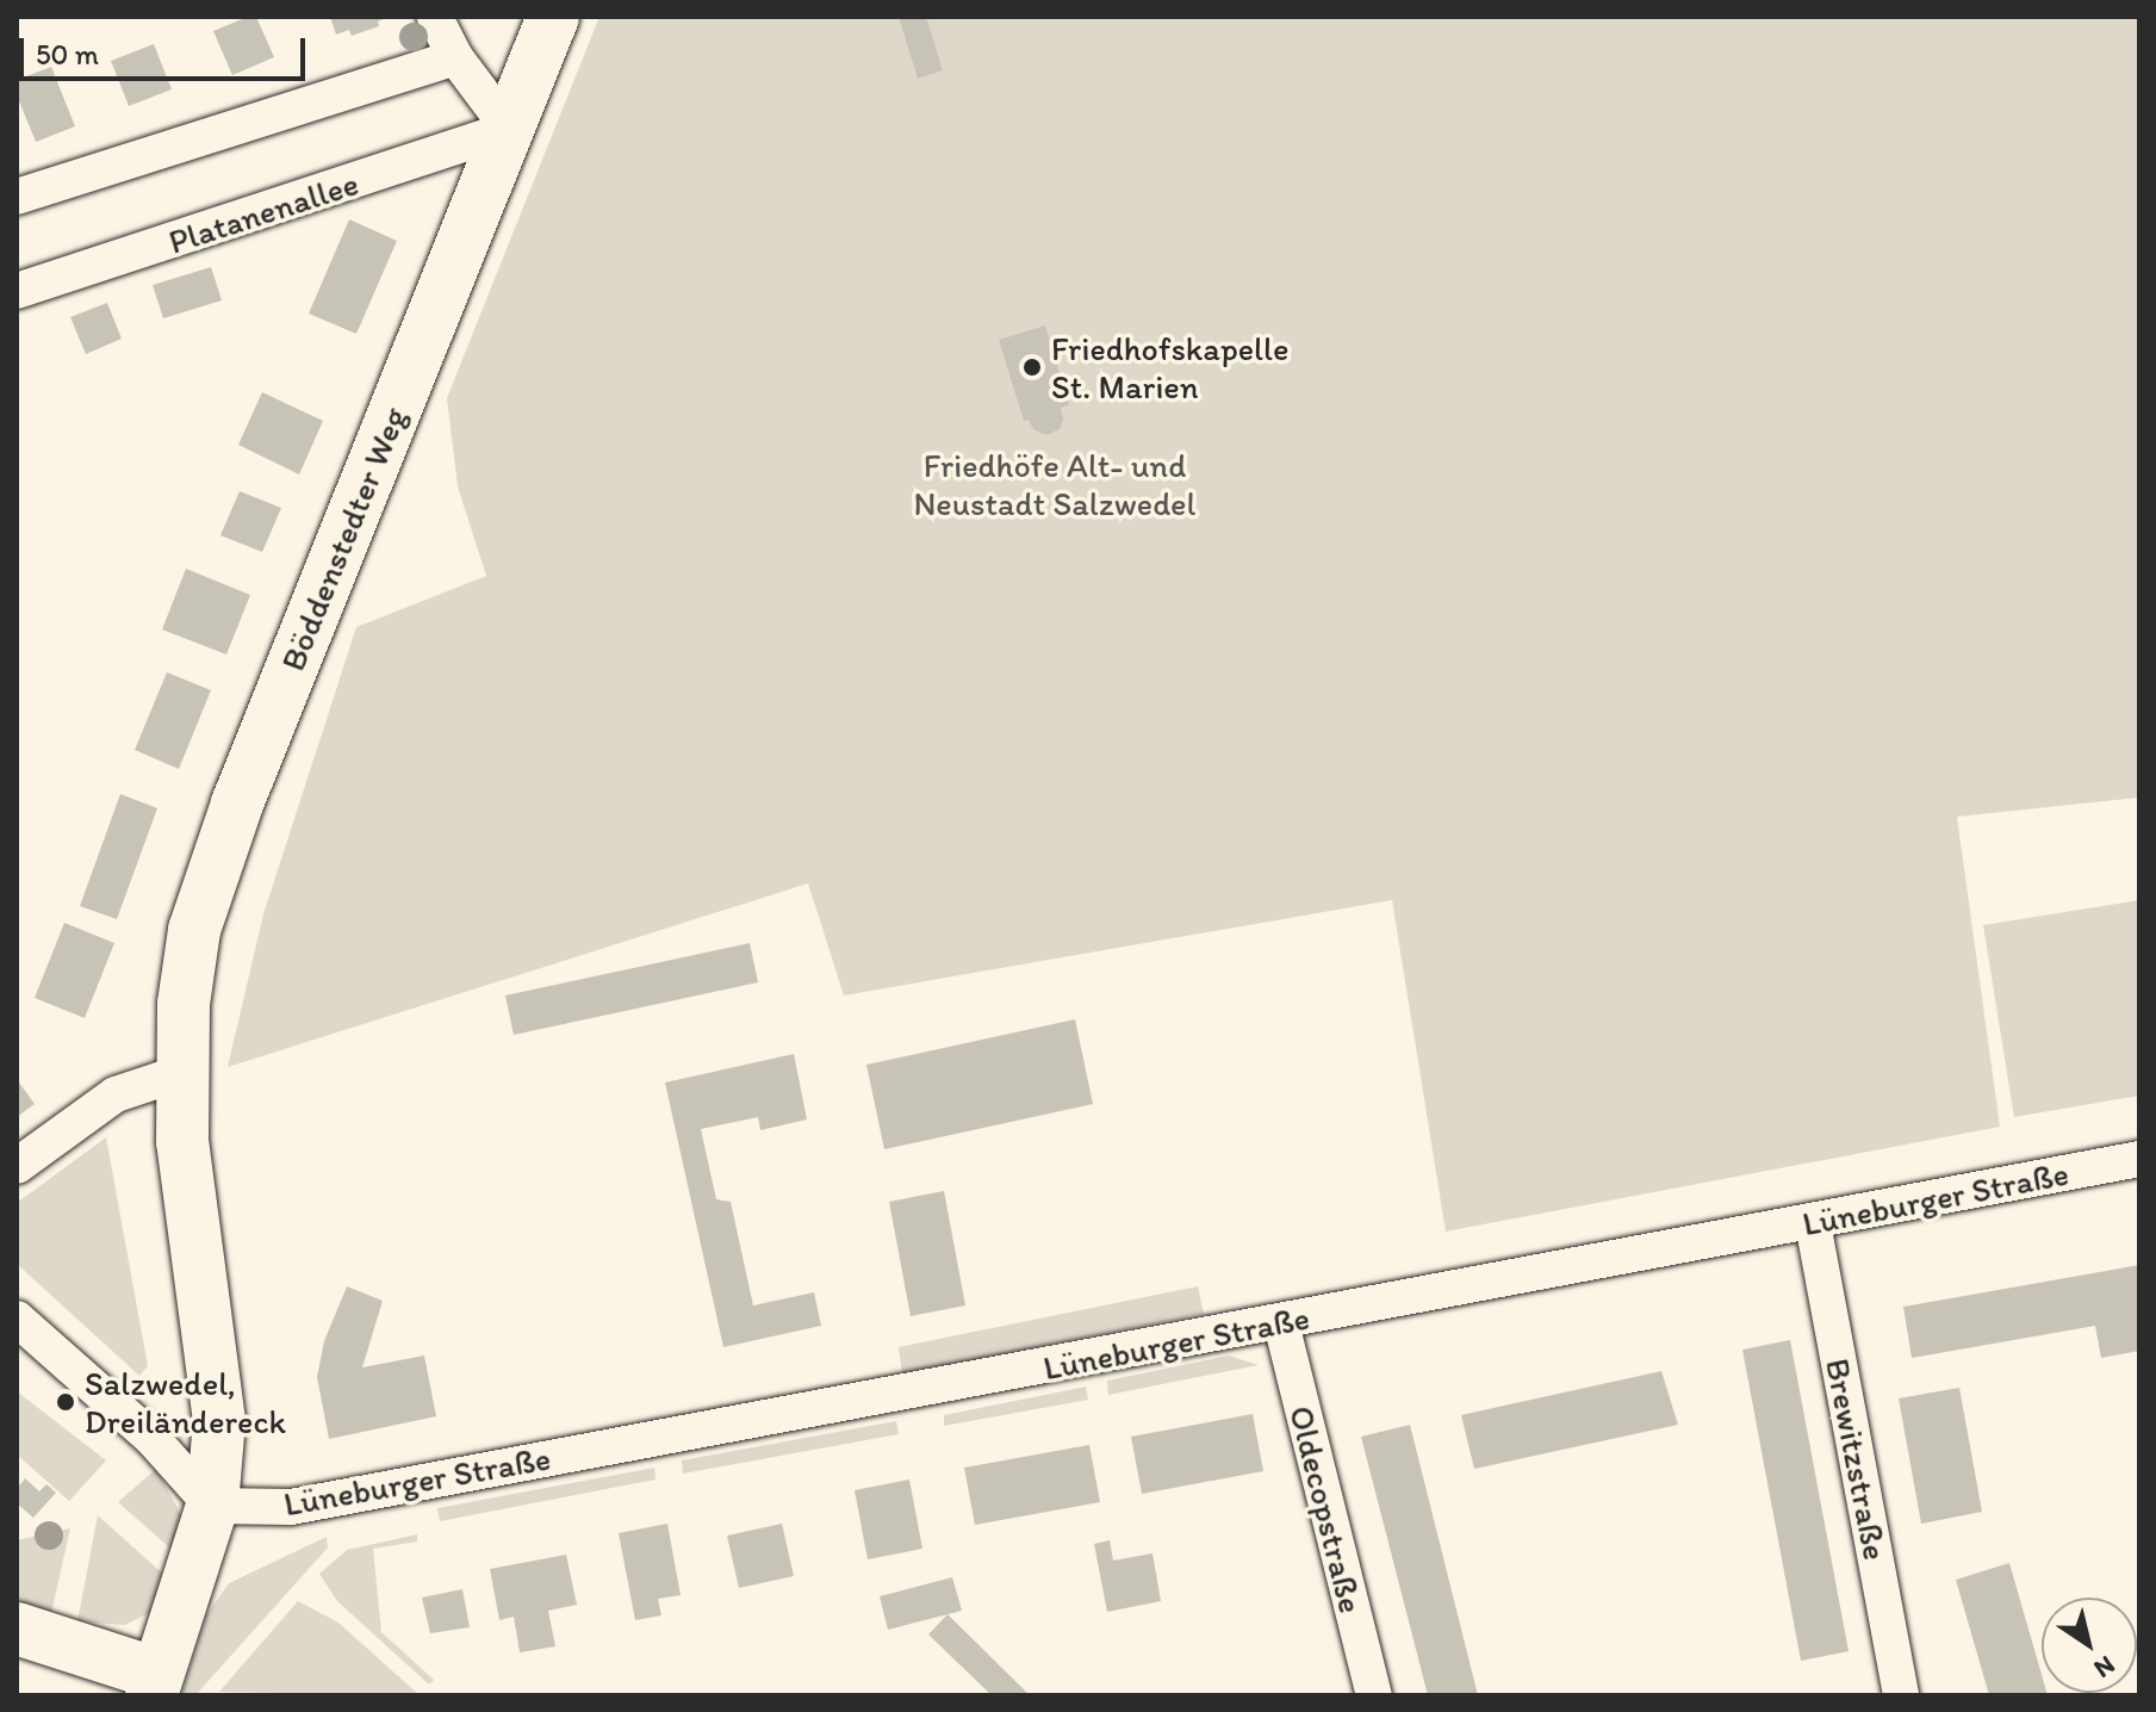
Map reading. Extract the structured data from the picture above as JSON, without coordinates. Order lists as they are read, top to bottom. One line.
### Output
{"streets":{"street":["Platanenallee","Böddenstedter Weg","Lüneburger Straße","Brewitzstraße","Oldecopstraße"]},"crossings":[["Platanenallee","Böddenstedter Weg"],["Böddenstedter Weg","Lüneburger Straße"],["Lüneburger Straße","Brewitzstraße"],["Lüneburger Straße","Oldecopstraße"]],"parks":["Friedhöfe Alt- und Neustadt Salzwedel"],"places":["Friedhofskapelle St. Marien","Salzwedel, Dreiländereck"],"scale_bar":"50 m","north":"bottom right"}
